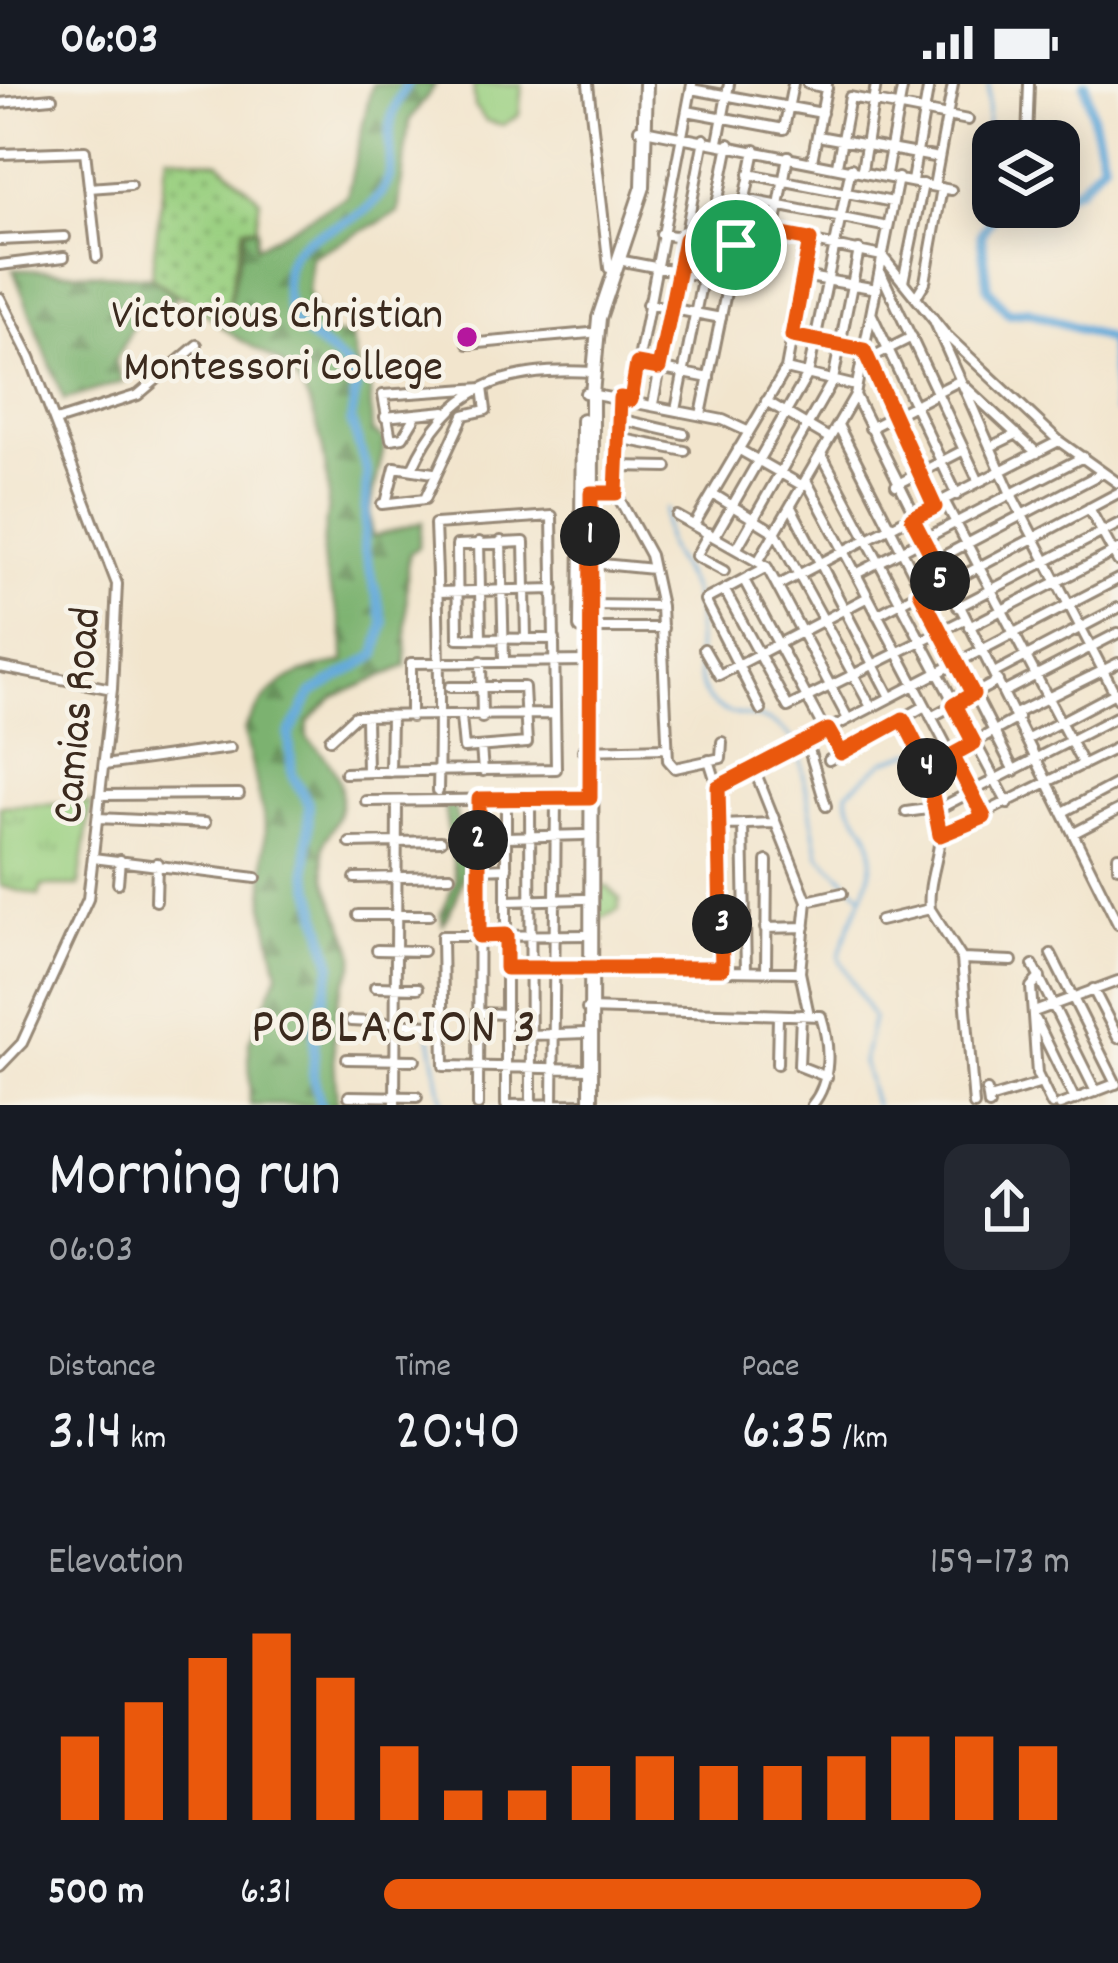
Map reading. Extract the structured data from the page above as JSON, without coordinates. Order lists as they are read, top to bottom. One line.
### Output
{"streets":{"street":["Camias Road"]},"districts":["POBLACION 3"],"places":["Victorious Christian Montessori College"],"page":{"status":"06:03","pins":["1","5","4","2","3"],"heading":["Morning run","06:03"],"stats":[["Distance","3.14 km"],["Time","20:40"],["Pace","6:35 /km"]],"chart":["Elevation","159–173 m"],"list":[{"name":"500 m","note":"6:31"}]}}
